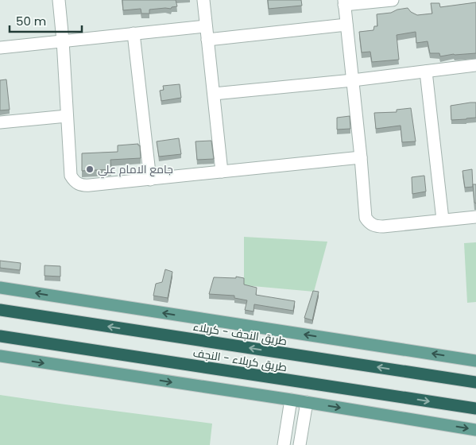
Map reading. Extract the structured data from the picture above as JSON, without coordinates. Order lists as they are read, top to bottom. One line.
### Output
{"streets":{"highway":["طريق النجف - کربلاء","طريق کربلاء - النجف"]},"one_way":["طريق النجف - کربلاء","طريق کربلاء - النجف"],"places":["جامع الامام علي"],"scale_bar":"50 m"}
